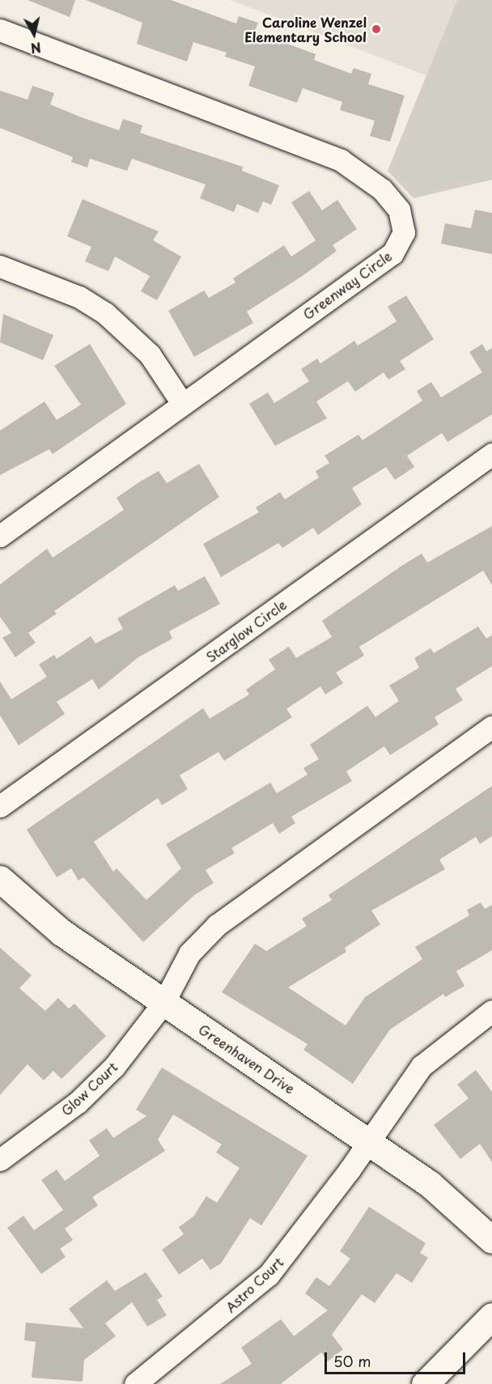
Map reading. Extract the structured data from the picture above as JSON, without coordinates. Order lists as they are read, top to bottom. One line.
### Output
{"streets":{"street":["Greenway Circle","Starglow Circle","Greenhaven Drive","Glow Court","Astro Court"]},"crossings":[["Greenhaven Drive","Glow Court"],["Greenhaven Drive","Astro Court"]],"places":["Caroline Wenzel Elementary School"],"scale_bar":"50 m","north":"bottom"}
